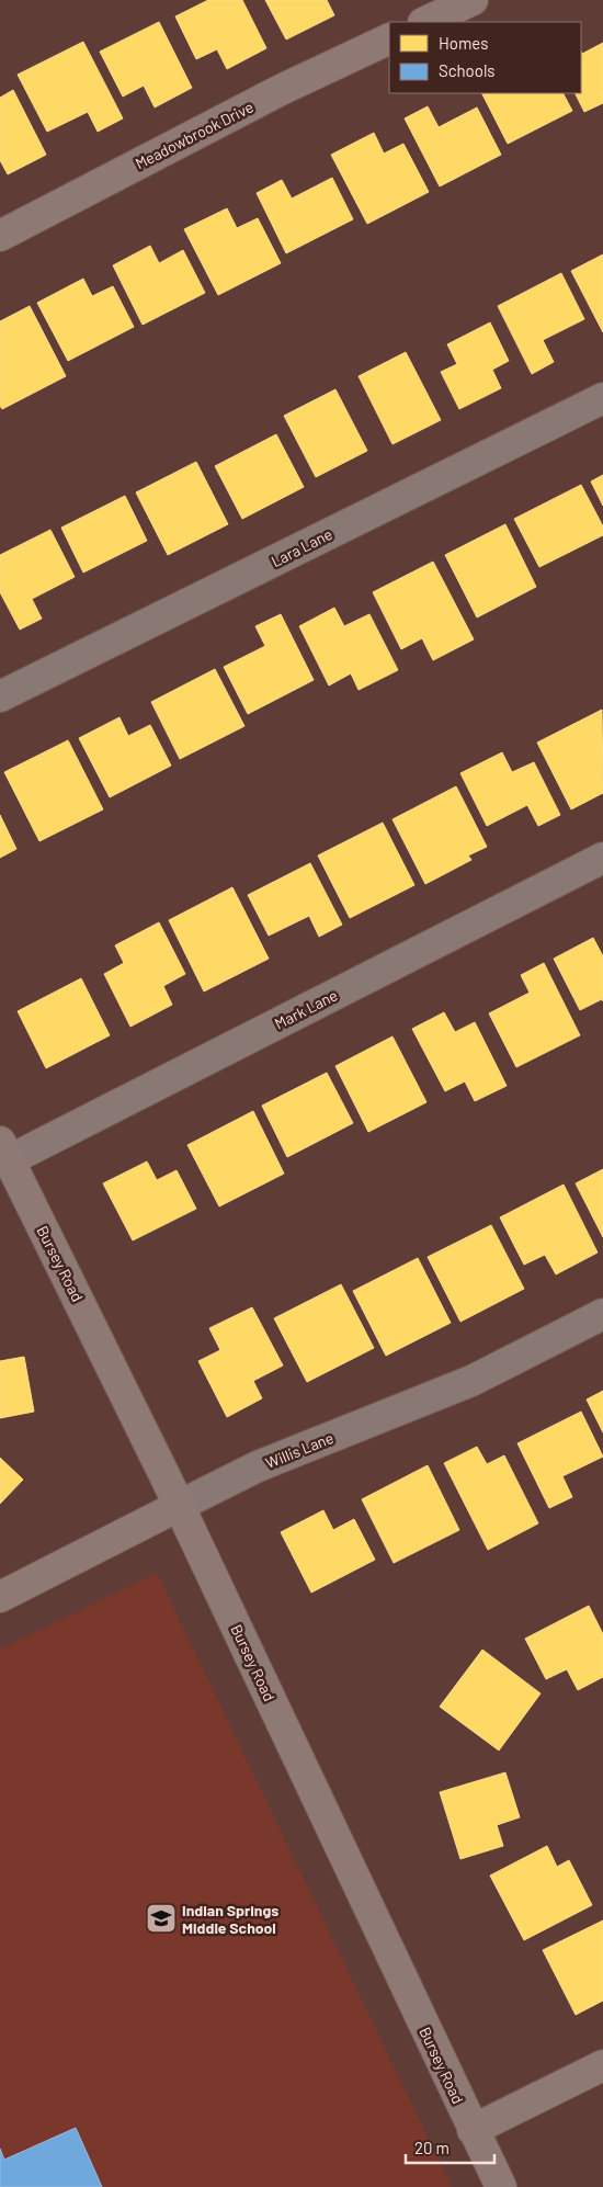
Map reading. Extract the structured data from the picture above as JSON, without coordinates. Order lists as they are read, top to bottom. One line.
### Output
{"streets":{"street":["Meadowbrook Drive","Lara Lane","Mark Lane","Bursey Road","Willis Lane"]},"crossings":[["Mark Lane","Bursey Road"],["Bursey Road","Willis Lane"]],"places":{"school or university":["Indian Springs Middle School"]},"legend":["Homes","Schools"],"scale_bar":"20 m"}
